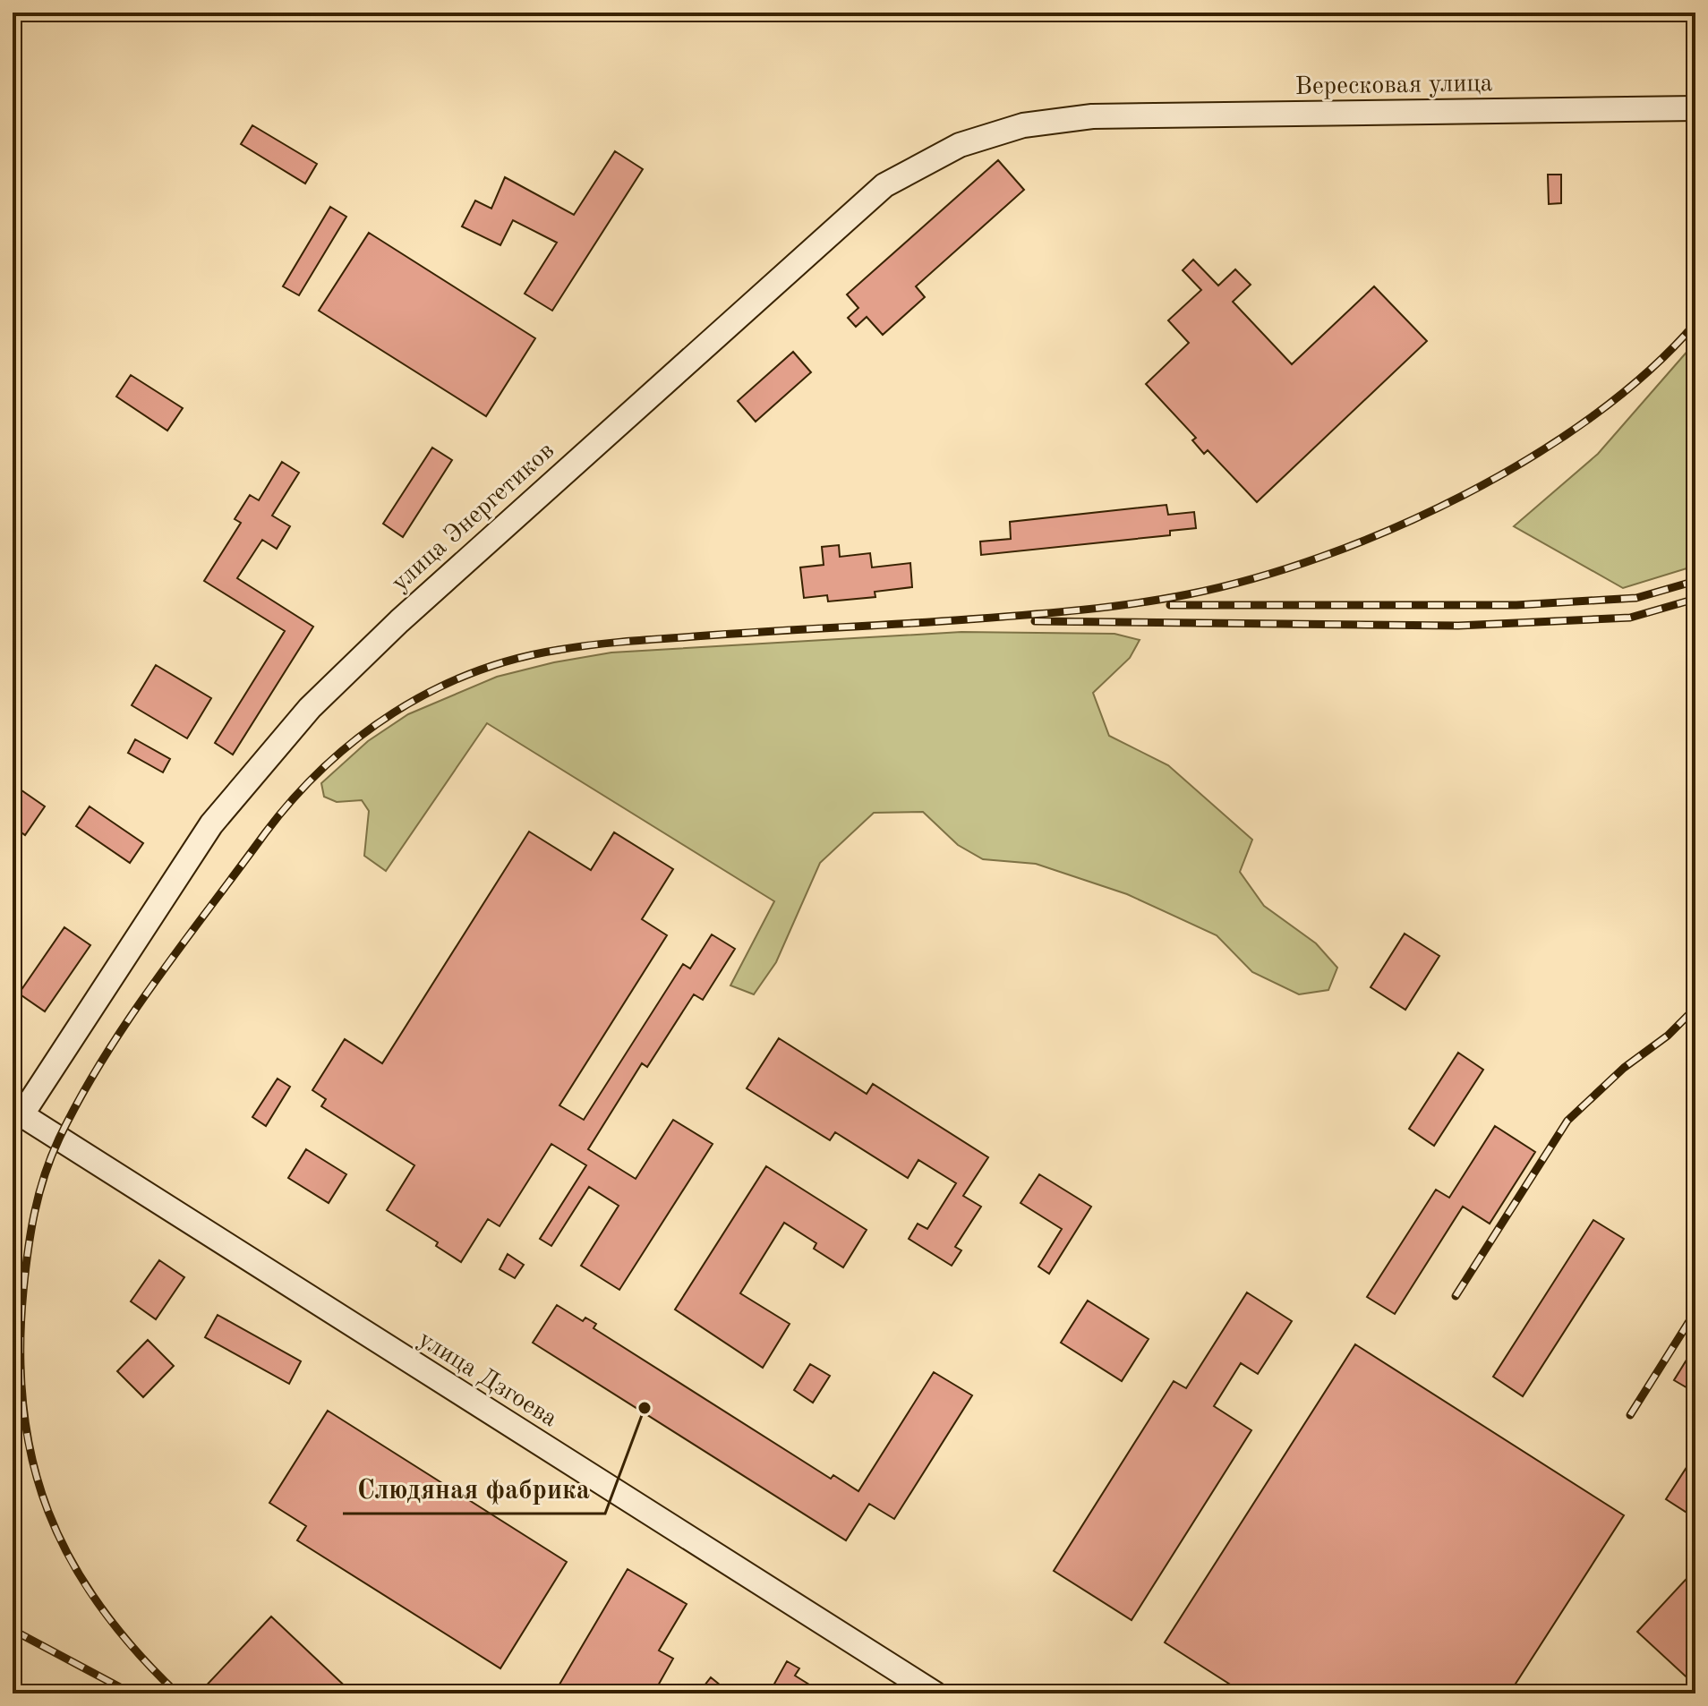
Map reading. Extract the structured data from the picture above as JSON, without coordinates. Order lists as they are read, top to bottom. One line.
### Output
{"streets":{"street":["Вересковая улица","улица Энергетиков","улица Дзгоева"]},"crossings":[["Вересковая улица","улица Энергетиков"],["улица Энергетиков","улица Дзгоева"]],"places":["Слюдяная фабрика"]}
